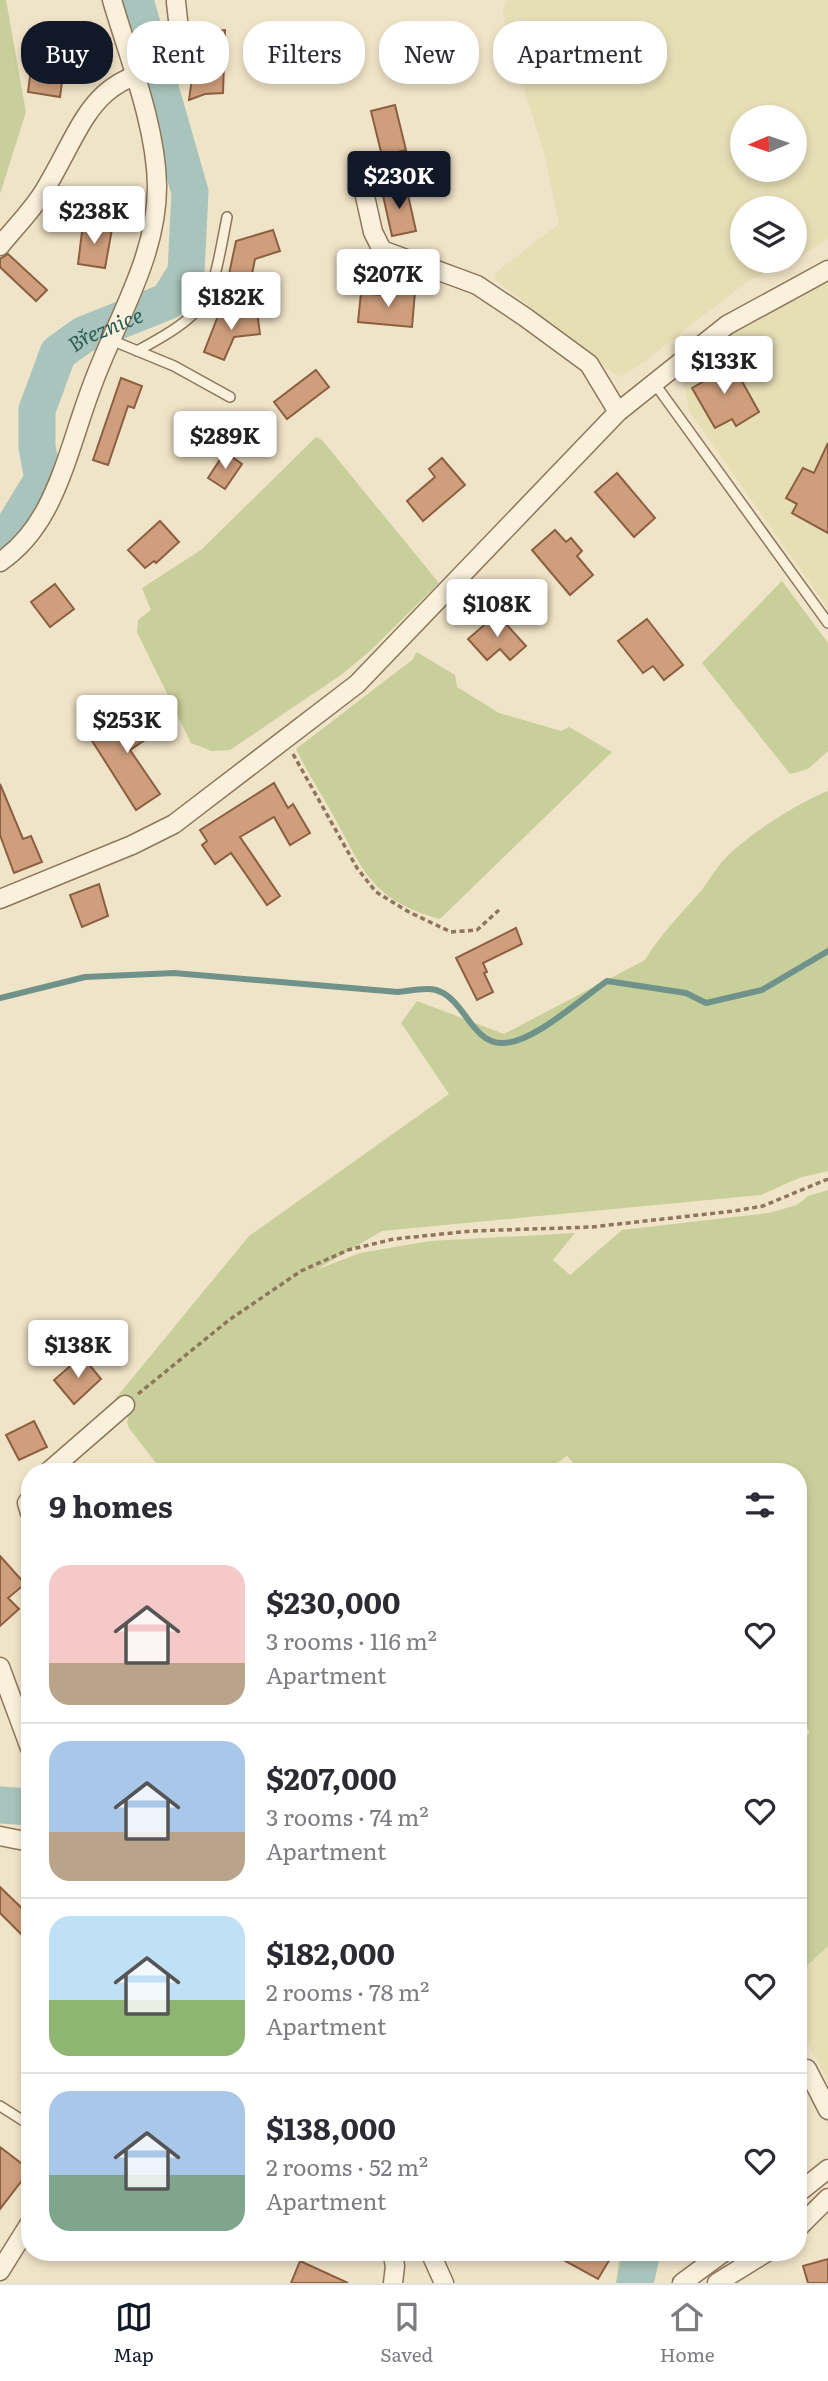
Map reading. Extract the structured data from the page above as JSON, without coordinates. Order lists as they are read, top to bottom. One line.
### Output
{"water":["Březnice"],"north":"left","page":{"chip":["Buy","Rent","Filters","New","Apartment"],"price":["$230K","$238K","$207K","$182K","$133K","$289K","$108K","$253K","$138K"],"heading":"9 homes","list":[{"name":"$230,000","note":"3 rooms · 116 m² · Apartment"},{"name":"$207,000","note":"3 rooms · 74 m² · Apartment"},{"name":"$182,000","note":"2 rooms · 78 m² · Apartment"},{"name":"$138,000","note":"2 rooms · 52 m² · Apartment"}],"tabs":["Map","Saved","Home"]}}
